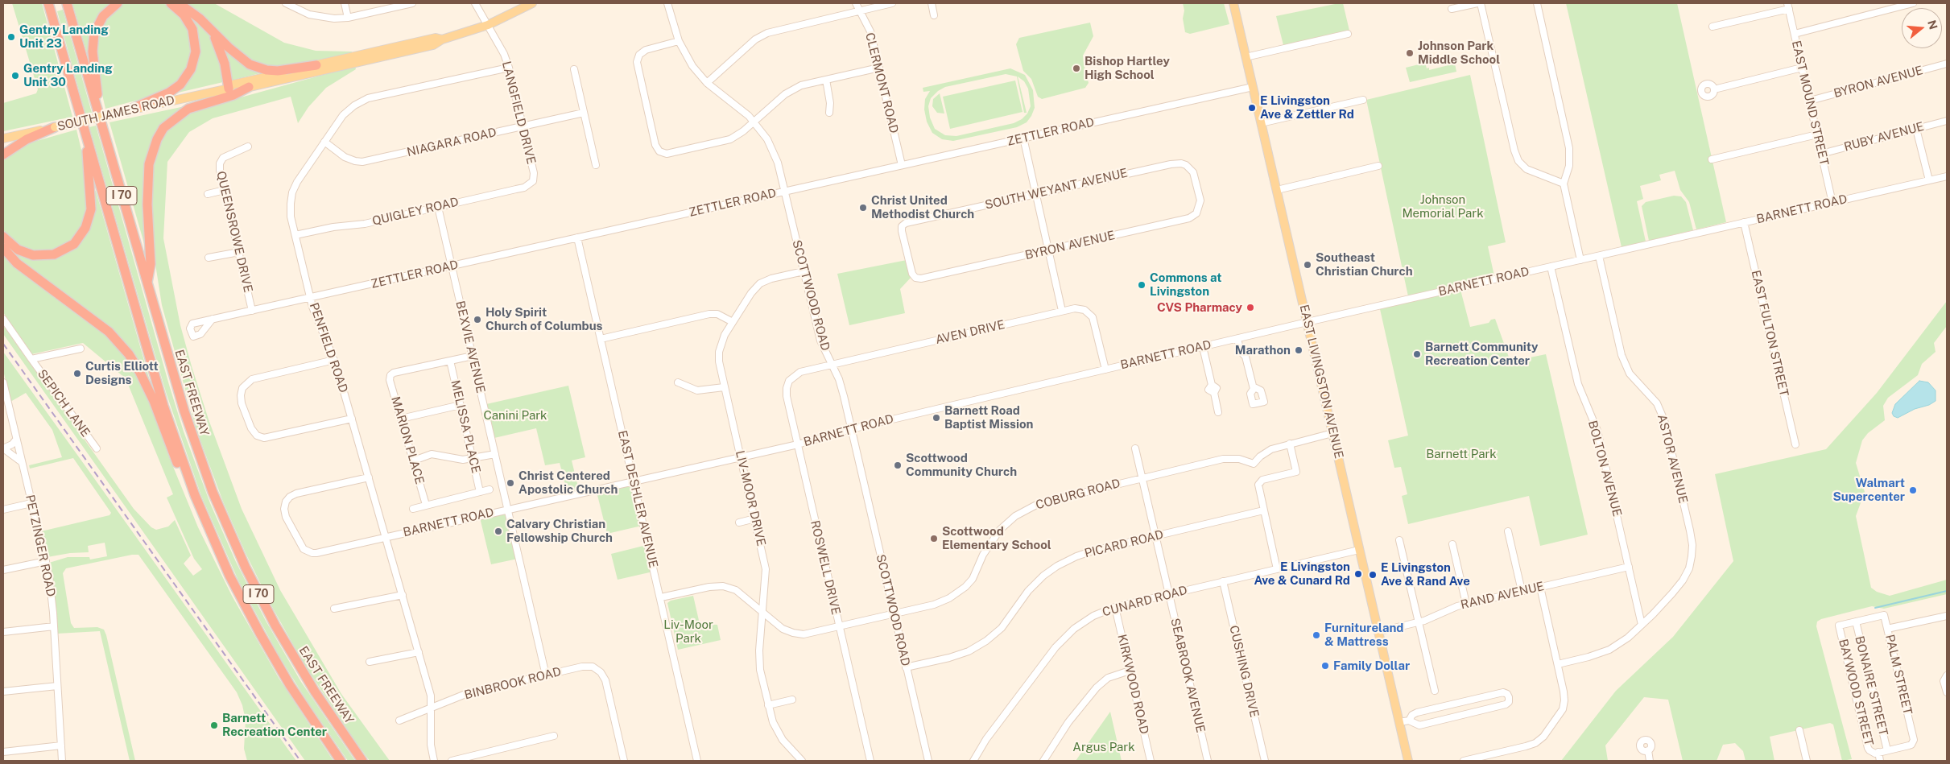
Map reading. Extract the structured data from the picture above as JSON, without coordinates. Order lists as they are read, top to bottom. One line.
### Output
{"streets":{"highway":["I 70","EAST FREEWAY"],"main road":["SOUTH JAMES ROAD","EAST LIVINGSTON AVENUE"],"street":["BYRON AVENUE","CLERMONT ROAD","EAST MOUND STREET","LANGFIELD DRIVE","ZETTLER ROAD","RUBY AVENUE","NIAGARA ROAD","SOUTH WEYANT AVENUE","BARNETT ROAD","QUIGLEY ROAD","QUEENSROWE DRIVE","SCOTTWOOD ROAD","AVEN DRIVE","EAST FULTON STREET","BEXVIE AVENUE","PENFIELD ROAD","SEPICH LANE","MELISSA PLACE","MARION PLACE","ASTOR AVENUE","BOLTON AVENUE","COBURG ROAD","LIV-MOOR DRIVE","EAST DESHLER AVENUE","PICARD ROAD","PETZINGER ROAD","ROSWELL DRIVE","RAND AVENUE","CUNARD ROAD","CUSHING DRIVE","PALM STREET","SEABROOK AVENUE","BINBROOK ROAD","KIRKWOOD ROAD","BONAIRE STREET","BAYWOOD STREET"]},"crossings":[["BYRON AVENUE","EAST MOUND STREET"],["BYRON AVENUE","SOUTH WEYANT AVENUE"],["CLERMONT ROAD","ZETTLER ROAD"],["EAST MOUND STREET","RUBY AVENUE"],["EAST MOUND STREET","BARNETT ROAD"],["LANGFIELD DRIVE","SOUTH JAMES ROAD"],["LANGFIELD DRIVE","NIAGARA ROAD"],["LANGFIELD DRIVE","QUIGLEY ROAD"],["LANGFIELD DRIVE","PENFIELD ROAD"],["ZETTLER ROAD","QUEENSROWE DRIVE"],["ZETTLER ROAD","SCOTTWOOD ROAD"],["ZETTLER ROAD","BEXVIE AVENUE"],["ZETTLER ROAD","PENFIELD ROAD"],["ZETTLER ROAD","EAST LIVINGSTON AVENUE"],["ZETTLER ROAD","EAST DESHLER AVENUE"],["NIAGARA ROAD","PENFIELD ROAD"],["BARNETT ROAD","SCOTTWOOD ROAD"],["BARNETT ROAD","AVEN DRIVE"],["BARNETT ROAD","EAST FULTON STREET"],["BARNETT ROAD","BEXVIE AVENUE"],["BARNETT ROAD","PENFIELD ROAD"],["BARNETT ROAD","EAST LIVINGSTON AVENUE"],["BARNETT ROAD","ASTOR AVENUE"],["BARNETT ROAD","BOLTON AVENUE"],["BARNETT ROAD","LIV-MOOR DRIVE"],["BARNETT ROAD","EAST DESHLER AVENUE"],["BARNETT ROAD","ROSWELL DRIVE"],["QUIGLEY ROAD","BEXVIE AVENUE"],["QUIGLEY ROAD","PENFIELD ROAD"],["SCOTTWOOD ROAD","AVEN DRIVE"],["SCOTTWOOD ROAD","COBURG ROAD"],["SCOTTWOOD ROAD","LIV-MOOR DRIVE"],["SCOTTWOOD ROAD","PICARD ROAD"],["AVEN DRIVE","ROSWELL DRIVE"],["BEXVIE AVENUE","BINBROOK ROAD"],["PENFIELD ROAD","BINBROOK ROAD"],["EAST LIVINGSTON AVENUE","COBURG ROAD"],["EAST LIVINGSTON AVENUE","RAND AVENUE"],["EAST LIVINGSTON AVENUE","CUNARD ROAD"],["MELISSA PLACE","MARION PLACE"],["ASTOR AVENUE","BOLTON AVENUE"],["BOLTON AVENUE","RAND AVENUE"],["COBURG ROAD","LIV-MOOR DRIVE"],["COBURG ROAD","EAST DESHLER AVENUE"],["COBURG ROAD","ROSWELL DRIVE"],["COBURG ROAD","SEABROOK AVENUE"],["PICARD ROAD","SEABROOK AVENUE"],["CUNARD ROAD","CUSHING DRIVE"],["CUNARD ROAD","SEABROOK AVENUE"],["CUNARD ROAD","KIRKWOOD ROAD"],["PALM STREET","BONAIRE STREET"],["PALM STREET","BAYWOOD STREET"]],"parks":["Johnson Memorial Park","Canini Park","Barnett Park","Liv-Moor Park","Argus Park"],"places":["Gentry Landing Unit 23","Johnson Park Middle School","Bishop Hartley High School","Gentry Landing Unit 30","E Livingston Ave & Zettler Rd","Christ United Methodist Church","Southeast Christian Church","Commons at Livingston","CVS Pharmacy","Holy Spirit Church of Columbus","Marathon","Barnett Community Recreation Center","Curtis Elliott Designs","Barnett Road Baptist Mission","Scottwood Community Church","Christ Centered Apostolic Church","Walmart Supercenter","Calvary Christian Fellowship Church","Scottwood Elementary School","E Livingston Ave & Cunard Rd","E Livingston Ave & Rand Ave","Furnitureland & Mattress","Family Dollar","Barnett Recreation Center"],"north":"right"}
